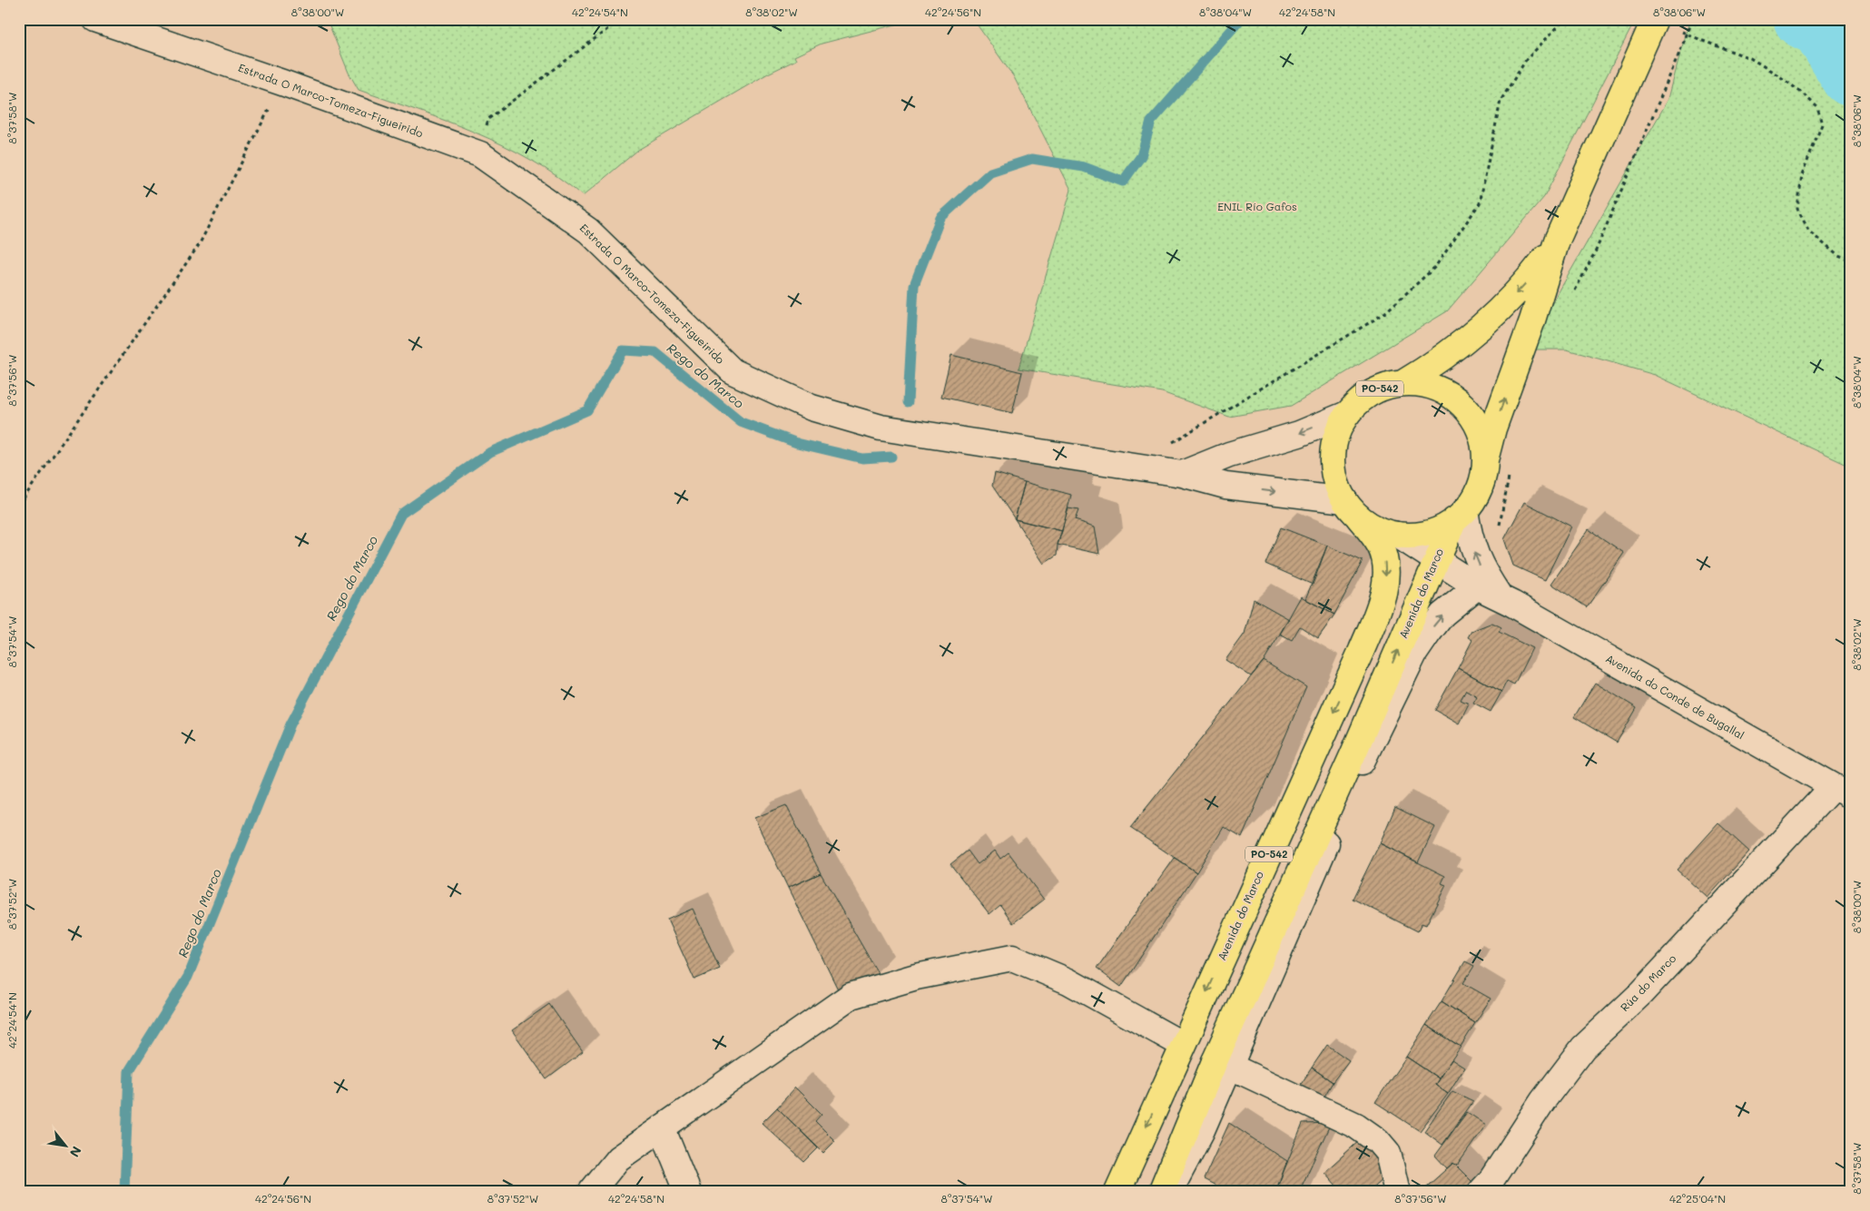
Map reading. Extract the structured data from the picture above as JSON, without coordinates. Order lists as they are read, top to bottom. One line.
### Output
{"streets":{"main road":["PO-542","Avenida do Marco"],"street":["Estrada O Marco-Tomeza-Figueirido","Avenida do Conde de Bugallal","Rúa do Marco"]},"crossings":[["Estrada O Marco-Tomeza-Figueirido","PO-542"],["Estrada O Marco-Tomeza-Figueirido","Avenida do Marco"],["Estrada O Marco-Tomeza-Figueirido","Avenida do Conde de Bugallal"],["PO-542","Avenida do Marco"],["PO-542","Avenida do Conde de Bugallal"],["Avenida do Marco","Avenida do Conde de Bugallal"],["Avenida do Conde de Bugallal","Rúa do Marco"]],"water":["Rego do Marco"],"parks":["ENIL Río Gafos"],"north":"bottom right","coordinates":["8°38'00\"W","42°24'54\"N","8°38'02\"W","42°24'56\"N","8°38'04\"W","42°24'58\"N","8°38'06\"W","8°37'58\"W","8°37'56\"W","8°37'54\"W","8°37'52\"W","42°25'04\"N"]}
